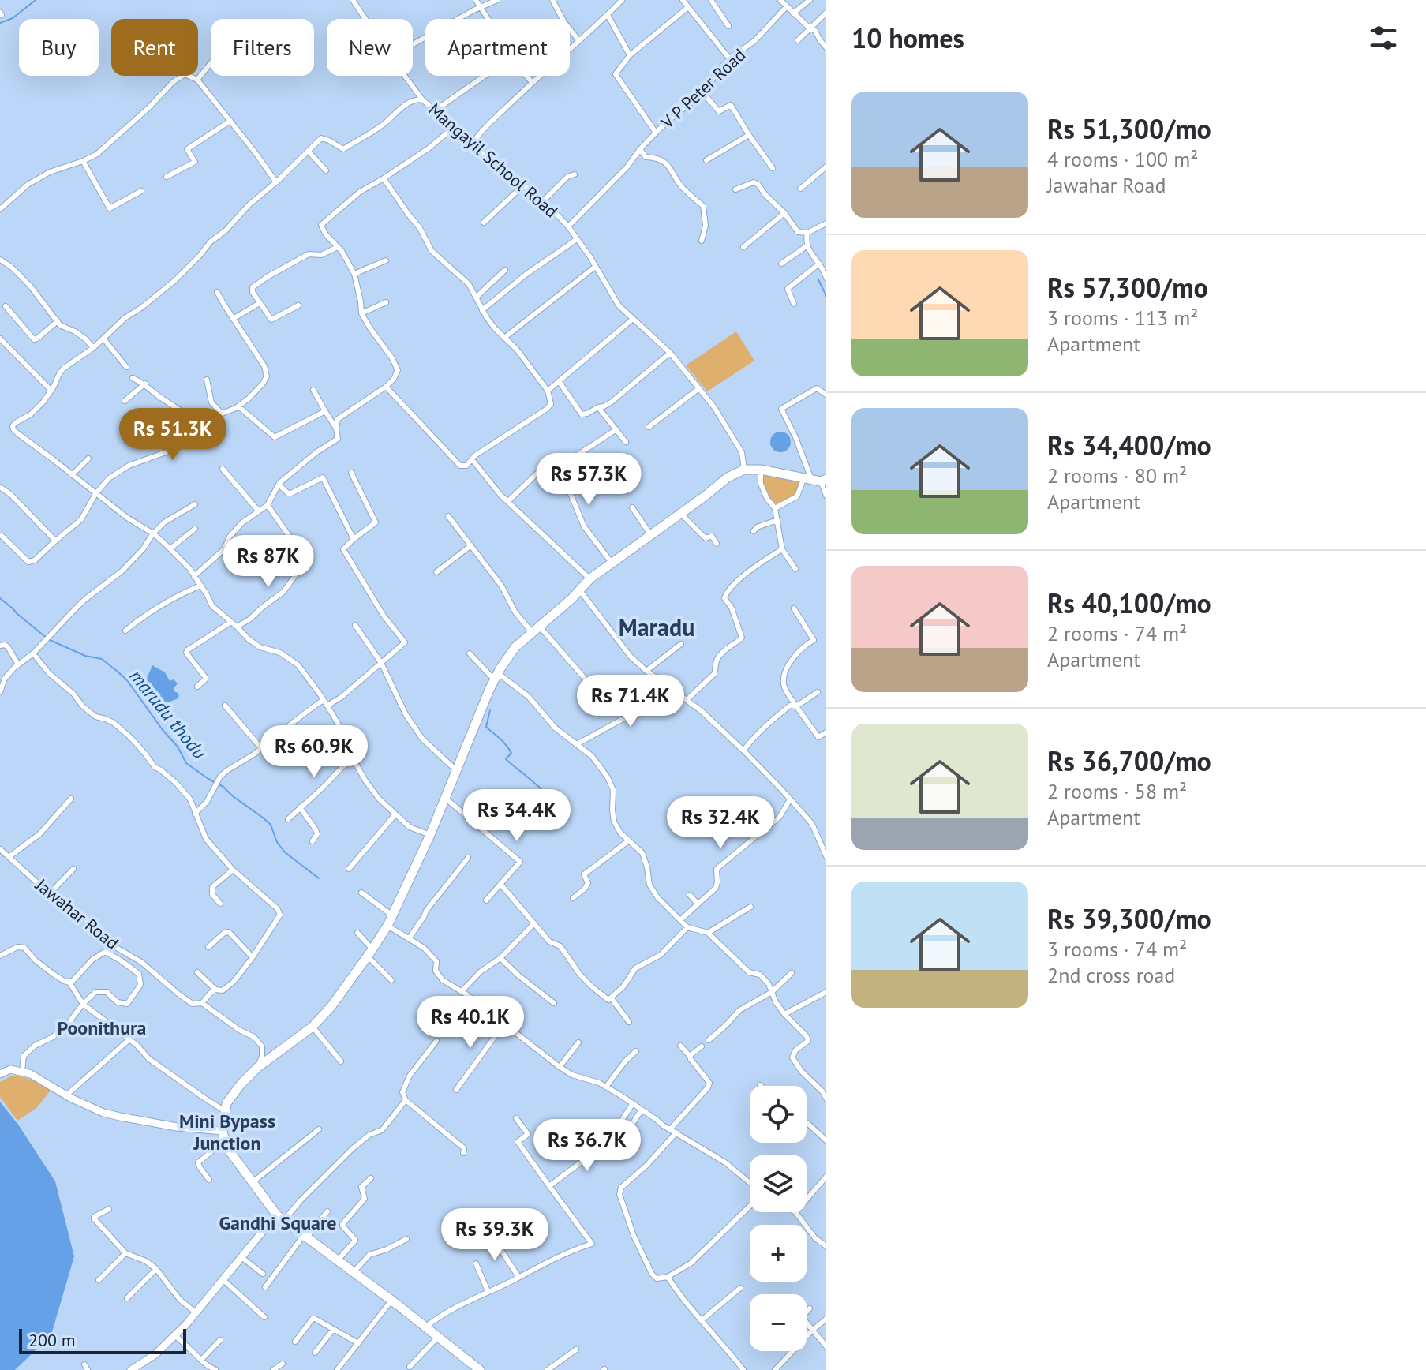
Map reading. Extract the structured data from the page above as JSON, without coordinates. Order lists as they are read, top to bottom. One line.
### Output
{"streets":{"street":["V P Peter Road","Mangayil School Road","Jawahar Road"]},"crossings":[["V P Peter Road","Mangayil School Road"]],"districts":["Maradu","Poonithura","Mini Bypass Junction","Gandhi Square"],"water":["marudu thodu"],"scale_bar":"200 m","page":{"heading":"10 homes","chip":["Buy","Rent","Filters","New","Apartment"],"list":[{"name":"Rs 51,300/mo","note":"4 rooms · 100 m² · Jawahar Road"},{"name":"Rs 57,300/mo","note":"3 rooms · 113 m² · Apartment"},{"name":"Rs 34,400/mo","note":"2 rooms · 80 m² · Apartment"},{"name":"Rs 40,100/mo","note":"2 rooms · 74 m² · Apartment"},{"name":"Rs 36,700/mo","note":"2 rooms · 58 m² · Apartment"},{"name":"Rs 39,300/mo","note":"3 rooms · 74 m² · 2nd cross road"}],"price":["Rs 51.3K","Rs 57.3K","Rs 87K","Rs 71.4K","Rs 60.9K","Rs 34.4K","Rs 32.4K","Rs 40.1K","Rs 36.7K","Rs 39.3K"],"map_buttons":["+","−"],"scale":"200 m"}}
